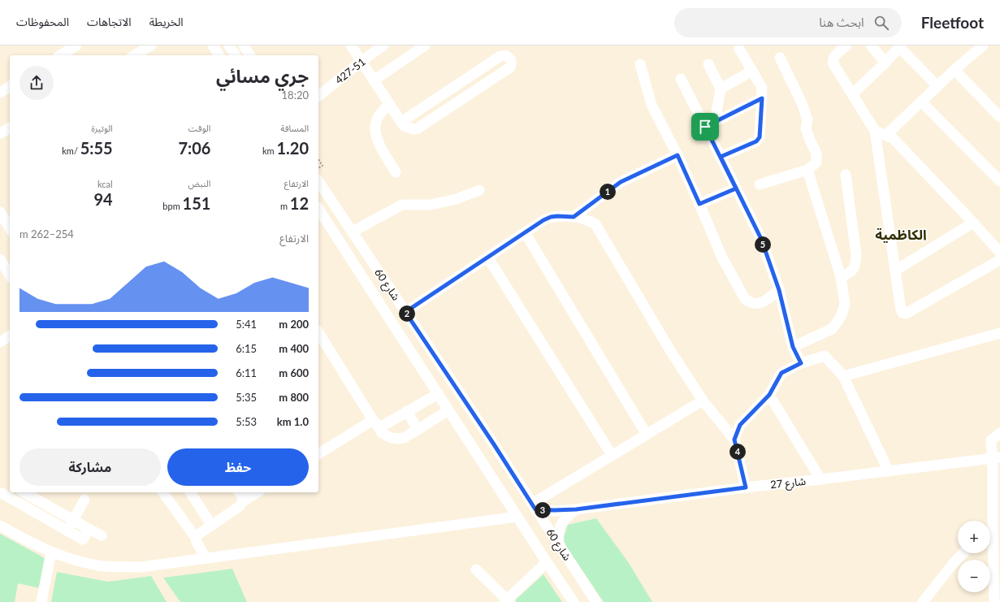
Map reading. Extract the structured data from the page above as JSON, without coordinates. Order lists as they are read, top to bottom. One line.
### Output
{"streets":{"street":["427-51","شارع 60","شارع 27"]},"crossings":[["شارع 60","شارع 27"]],"districts":["الكاظمية"],"page":{"header":"Fleetfoot","search":"ابحث هنا","nav":["الخريطة","الاتجاهات","المحفوظات"],"heading":["جري مسائي","18:20"],"stats":[["المسافة","1.20 km"],["الوقت","7:06"],["الوتيرة","5:55 /km"],["الارتفاع","12 m"],["النبض","151 bpm"],["kcal","94"]],"pins":["1","5","2","4","3"],"chart":["الارتفاع","254–262 m"],"list":[{"name":"200 m","note":"5:41"},{"name":"400 m","note":"6:15"},{"name":"600 m","note":"6:11"},{"name":"800 m","note":"5:35"},{"name":"1.0 km","note":"5:53"}],"buttons":["حفظ","مشاركة"],"map_buttons":["+","−"]}}
